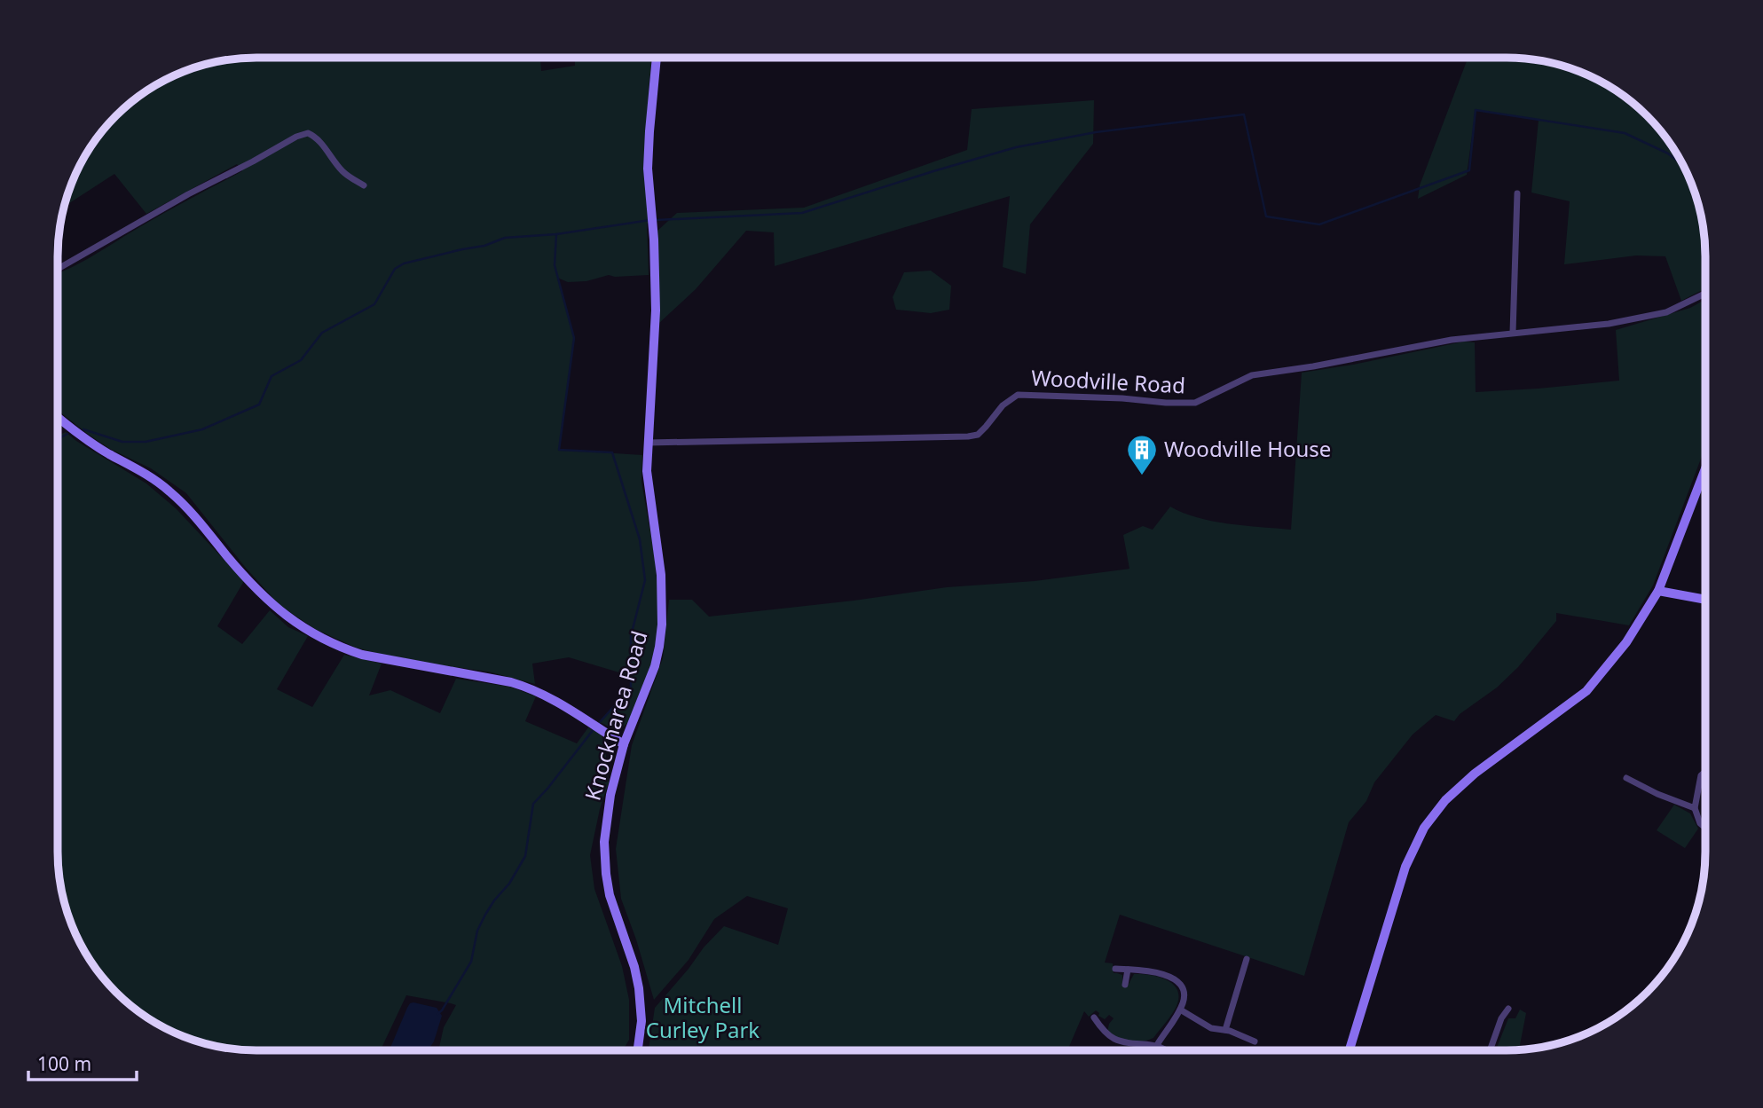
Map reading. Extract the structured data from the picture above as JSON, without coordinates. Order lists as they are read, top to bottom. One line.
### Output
{"streets":{"street":["Woodville Road","Knocknarea Road"]},"crossings":[["Woodville Road","Knocknarea Road"]],"parks":["Mitchell Curley Park"],"places":{"building":["Woodville House"]},"scale_bar":"100 m"}
